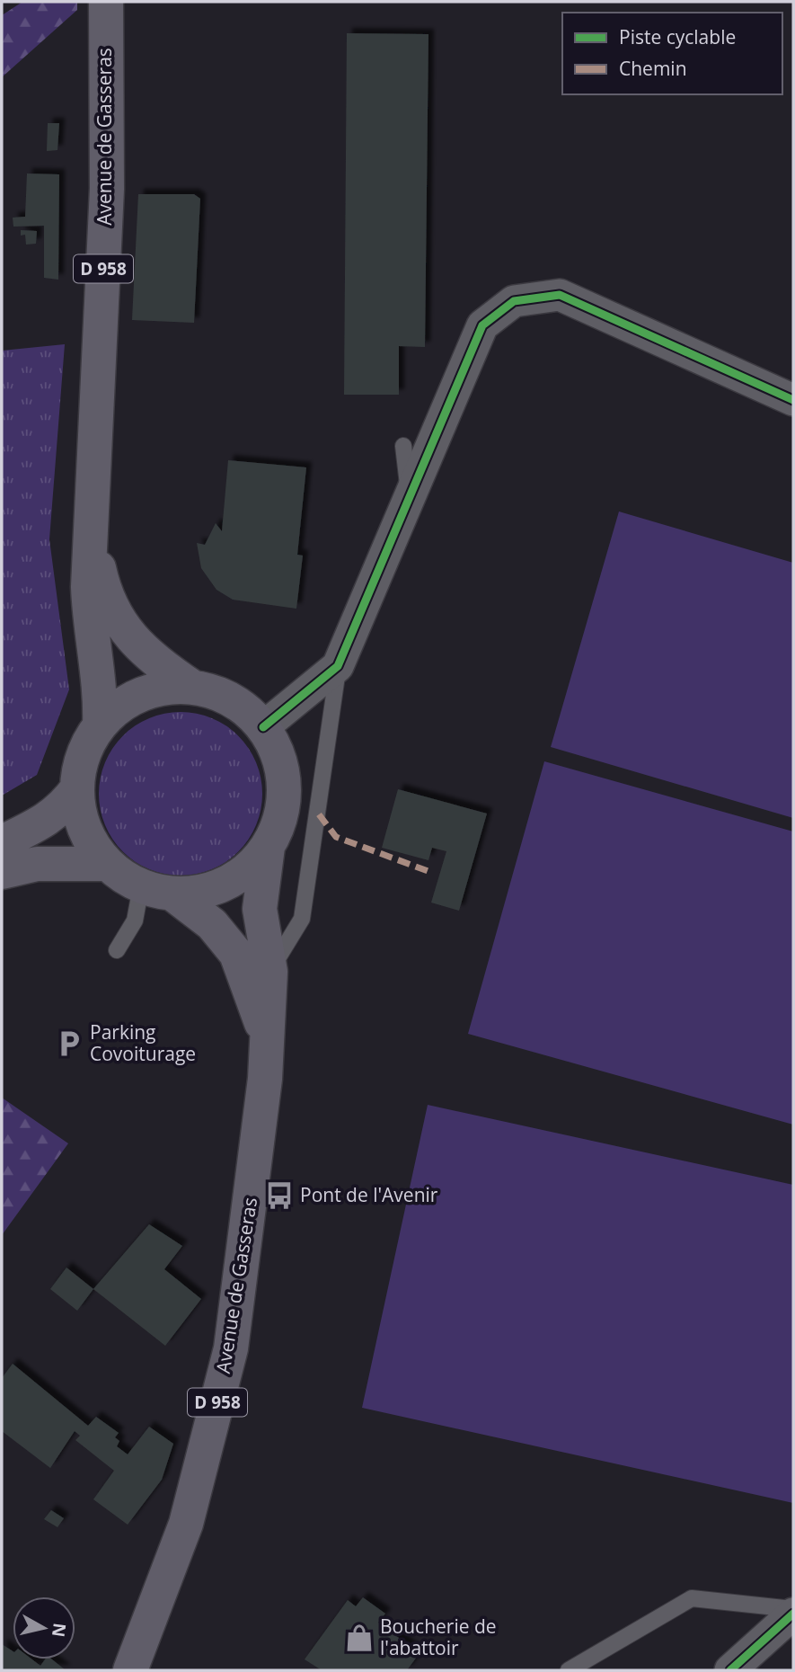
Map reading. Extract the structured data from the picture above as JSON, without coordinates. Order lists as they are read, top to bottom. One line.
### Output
{"streets":{"main road":["Avenue de Gasseras","D 958"]},"places":{"parking":["Parking Covoiturage"],"bus stop":["Pont de l'Avenir"],"shop":["Boucherie de l'abattoir"]},"legend":["Piste cyclable","Chemin"],"north":"right"}
